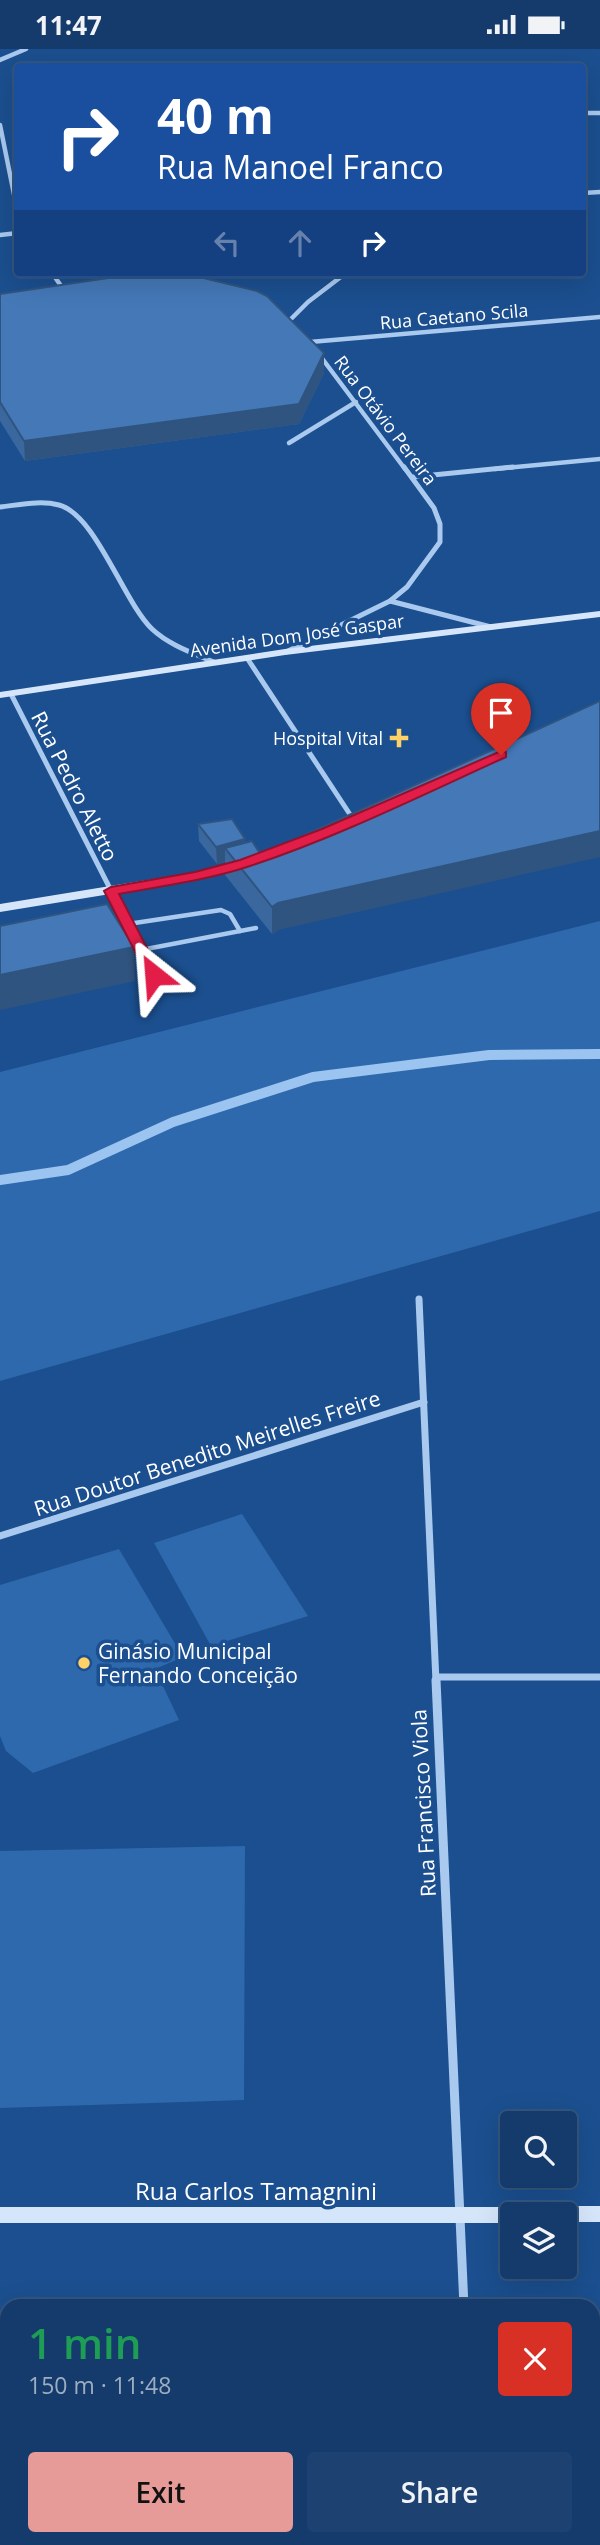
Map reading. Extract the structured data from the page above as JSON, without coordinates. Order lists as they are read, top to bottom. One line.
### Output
{"streets":{"street":["Rua Caetano Scila","Rua Otávio Pereira","Avenida Dom José Gaspar","Rua Pedro Aletto","Rua Doutor Benedito Meirelles Freire","Rua Francisco Viola","Rua Carlos Tamagnini"]},"crossings":[["Rua Caetano Scila","Rua Otávio Pereira"],["Rua Otávio Pereira","Avenida Dom José Gaspar"],["Avenida Dom José Gaspar","Rua Pedro Aletto"],["Rua Doutor Benedito Meirelles Freire","Rua Francisco Viola"],["Rua Francisco Viola","Rua Carlos Tamagnini"]],"places":{"health":["Hospital Vital"],"other":["Ginásio Municipal Fernando Conceição"]},"page":{"status":"11:47","turn":["40 m","Rua Manoel Franco"],"heading":["1 min","150 m · 11:48"],"buttons":["Exit","Share"]}}
